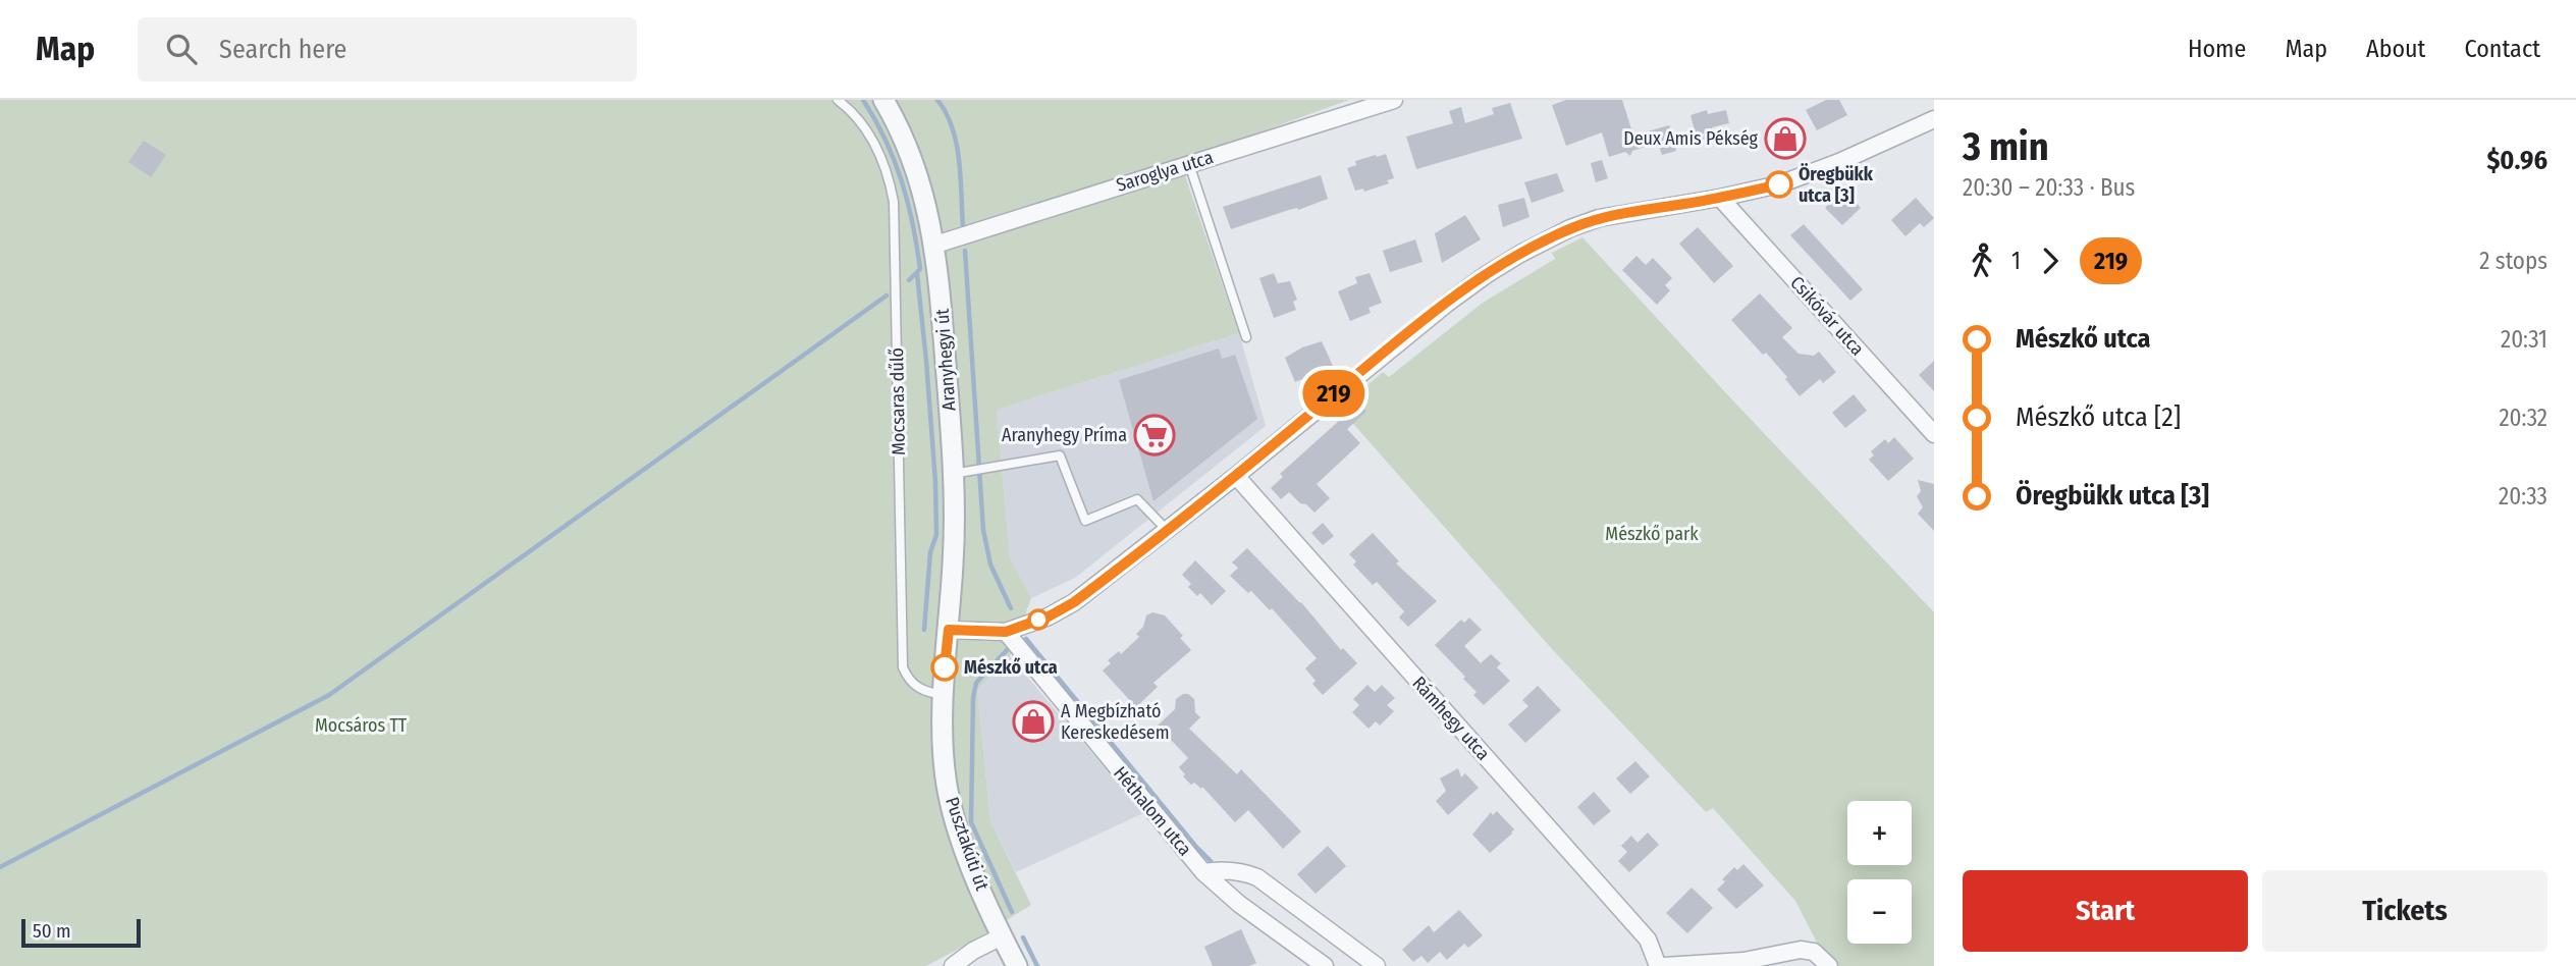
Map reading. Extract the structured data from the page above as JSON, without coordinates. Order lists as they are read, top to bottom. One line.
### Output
{"streets":{"street":["Saroglya utca","Csikóvár utca","Aranyhegyi út","Rámhegy utca","Héthalom utca","Pusztakúti út"],"lane":["Mocsaras dűlő"]},"crossings":[["Saroglya utca","Aranyhegyi út"],["Aranyhegyi út","Pusztakúti út"],["Mocsaras dűlő","Pusztakúti út"]],"parks":["Mészkő park","Mocsáros TT"],"places":{"shop":["Deux Amis Pékség","A Megbízható Kereskedésem"],"other":["Öregbükk utca [3]","Mészkő utca"],"supermarket":["Aranyhegy Príma"]},"lines":["bus line 219"],"scale_bar":"50 m","page":{"header":"Map","search":"Search here","nav":["Home","Map","About","Contact"],"on_map":"219","heading":["3 min","20:30 – 20:33 · Bus","$0.96"],"legs":["1","219","2 stops"],"list":[{"name":"Mészkő utca","value":"20:31"},{"name":"Mészkő utca [2]","value":"20:32"},{"name":"Öregbükk utca [3]","value":"20:33"}],"map_buttons":["+","−"],"buttons":["Start","Tickets"],"scale":"50 m"}}
